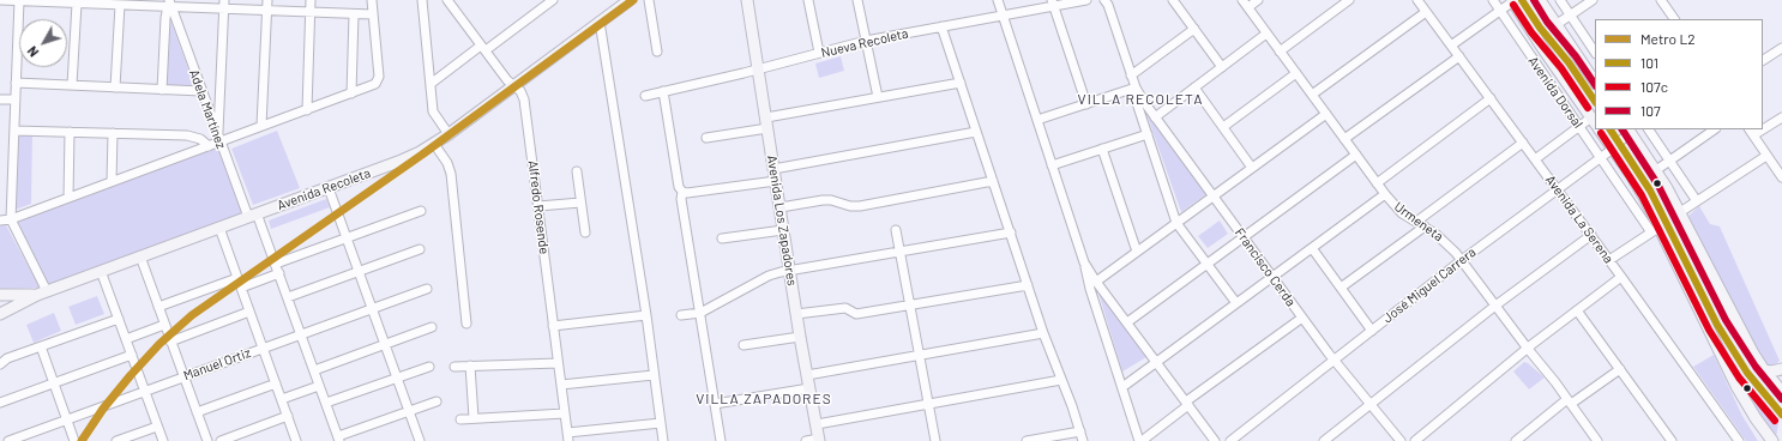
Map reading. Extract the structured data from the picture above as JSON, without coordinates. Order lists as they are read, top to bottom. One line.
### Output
{"streets":{"main road":["Avenida Dorsal","Avenida Recoleta","Avenida Los Zapadores"],"street":["Nueva Recoleta","Adela Martínez","Alfredo Rosende","Avenida La Serena","Urmeneta","Francisco Cerda","José Miguel Carrera","Manuel Ortiz"]},"crossings":[["Nueva Recoleta","Avenida Los Zapadores"],["Avenida Dorsal","José Miguel Carrera"],["Adela Martínez","Avenida Recoleta"],["Adela Martínez","Manuel Ortiz"],["Avenida Recoleta","Alfredo Rosende"],["Avenida La Serena","José Miguel Carrera"],["Urmeneta","José Miguel Carrera"],["Francisco Cerda","José Miguel Carrera"]],"districts":["VILLA RECOLETA","VILLA ZAPADORES"],"lines":["metro line L2","transit line 101","transit line 107","transit line 107c"],"legend":["Metro L2","101","107c","107"],"north":"bottom left"}
